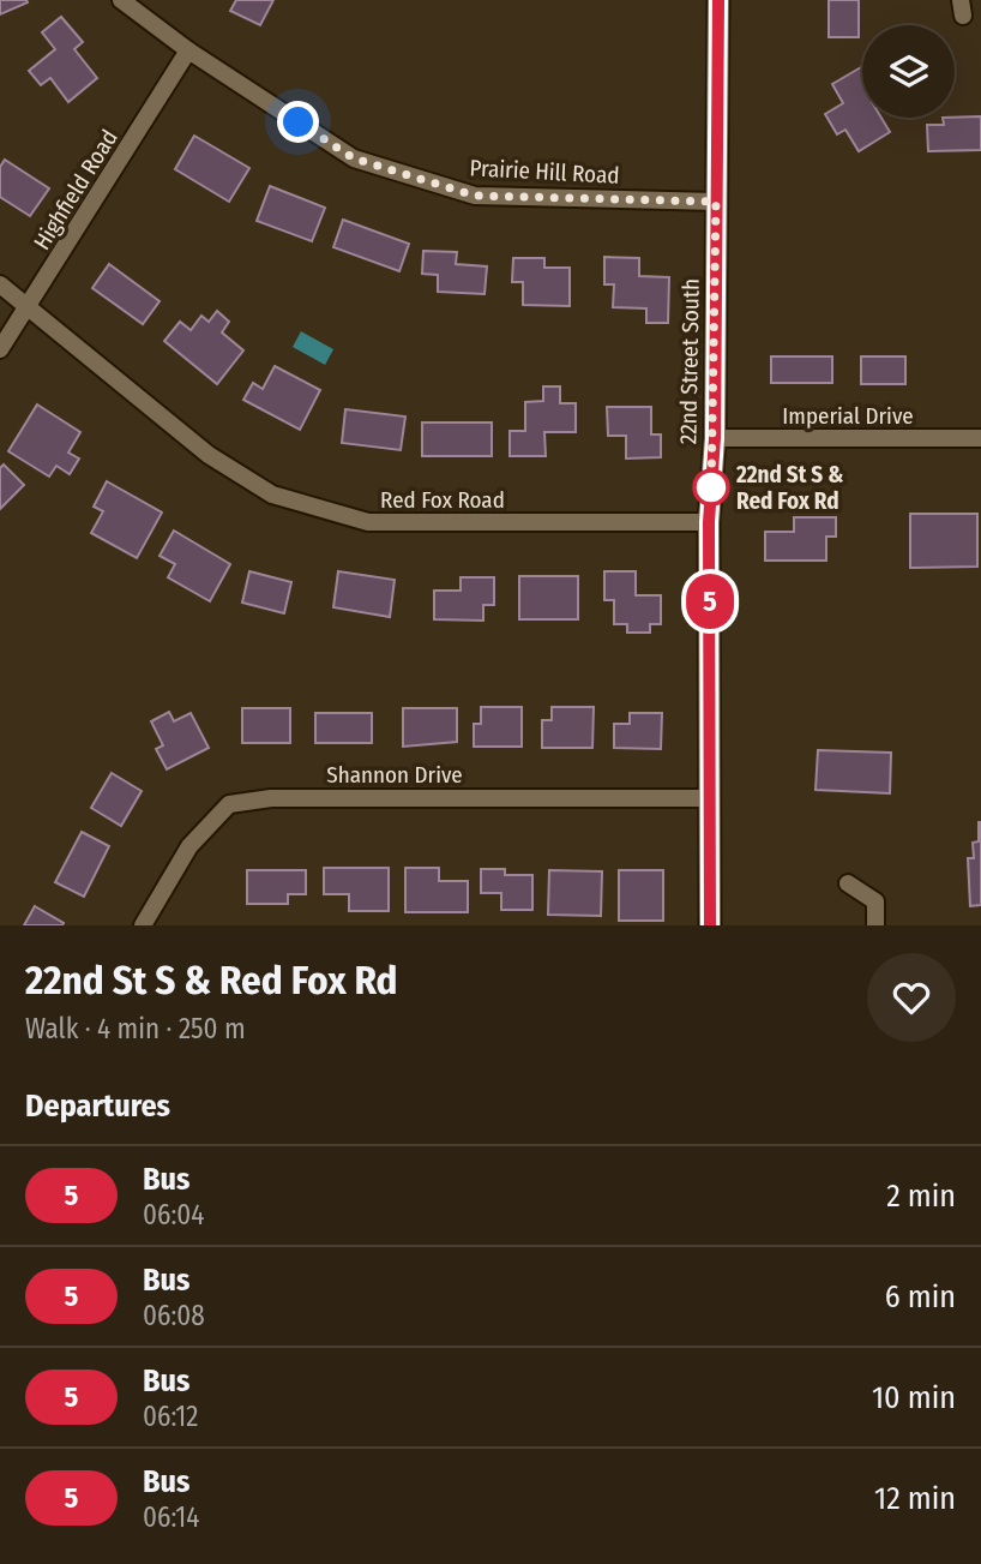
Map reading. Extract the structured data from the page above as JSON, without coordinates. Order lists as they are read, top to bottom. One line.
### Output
{"streets":{"street":["Prairie Hill Road","Highfield Road","22nd Street South","Imperial Drive","Red Fox Road","Shannon Drive"]},"crossings":[["Prairie Hill Road","Highfield Road"],["Prairie Hill Road","22nd Street South"],["Highfield Road","Red Fox Road"],["22nd Street South","Imperial Drive"],["22nd Street South","Red Fox Road"],["22nd Street South","Shannon Drive"]],"places":["22nd St S & Red Fox Rd"],"lines":["bus line 5"],"page":{"on_map":"5","heading":[["22nd St S & Red Fox Rd","Walk · 4 min · 250 m"],"Departures"],"list":[{"mark":"5","name":"Bus","note":"06:04","value":"2 min"},{"mark":"5","name":"Bus","note":"06:08","value":"6 min"},{"mark":"5","name":"Bus","note":"06:12","value":"10 min"},{"mark":"5","name":"Bus","note":"06:14","value":"12 min"}]}}
